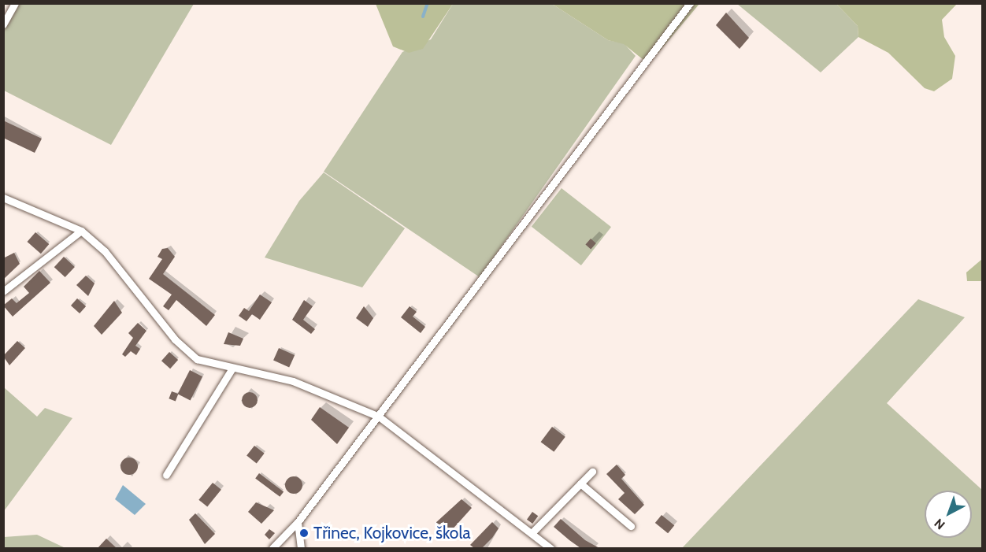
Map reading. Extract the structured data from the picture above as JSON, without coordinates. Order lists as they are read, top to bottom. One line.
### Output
{"places":["Třinec, Kojkovice, škola"],"north":"bottom left"}
